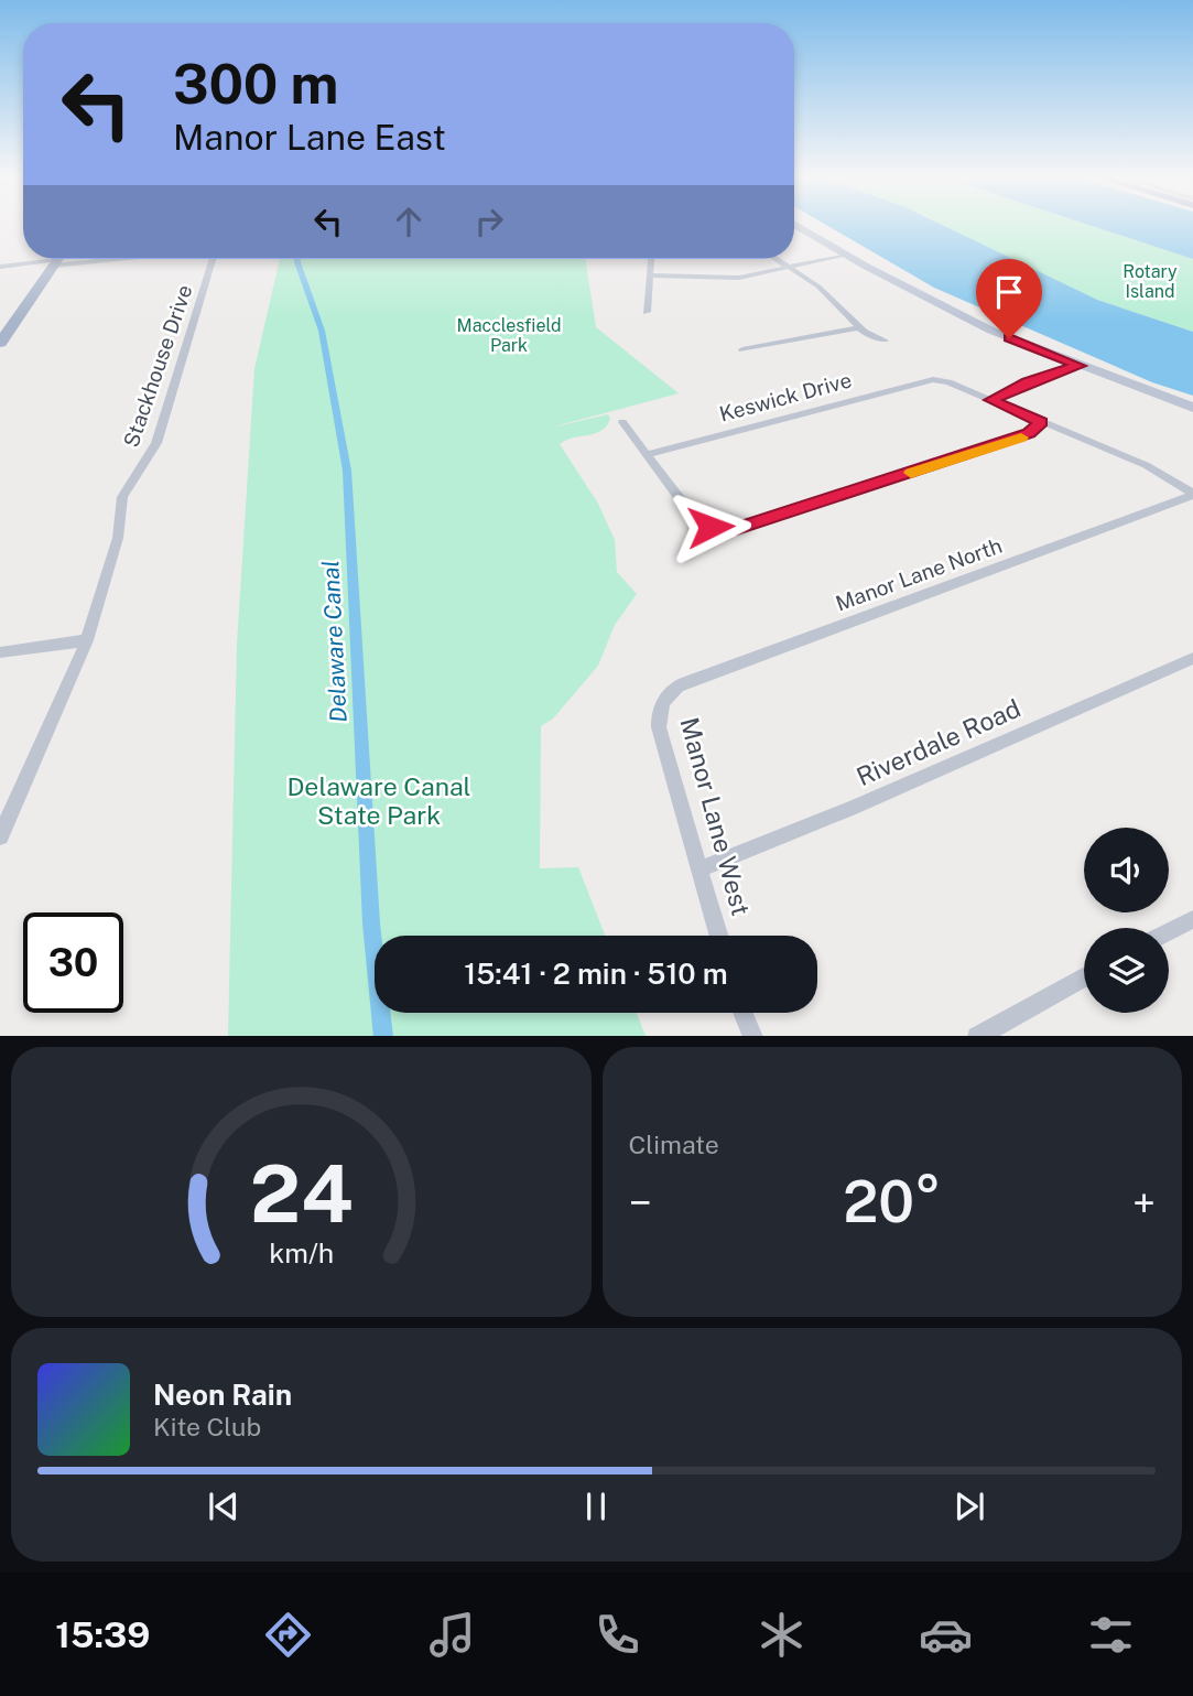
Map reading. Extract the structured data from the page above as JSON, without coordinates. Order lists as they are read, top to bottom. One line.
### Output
{"streets":{"street":["Stackhouse Drive","Keswick Drive","Manor Lane North","Riverdale Road","Manor Lane West"]},"crossings":[["Manor Lane North","Manor Lane West"],["Riverdale Road","Manor Lane West"]],"water":["Delaware Canal"],"parks":["Rotary Island","Macclesfield Park","Delaware Canal State Park"],"page":{"turn":["300 m","Manor Lane East"],"limit":"30","trip":"15:41 · 2 min · 510 m","tile":"Climate","heat":["−","20°","+"],"song":["Neon Rain","Kite Club"],"tabs":"15:39","gauge":["24","km/h"]}}
